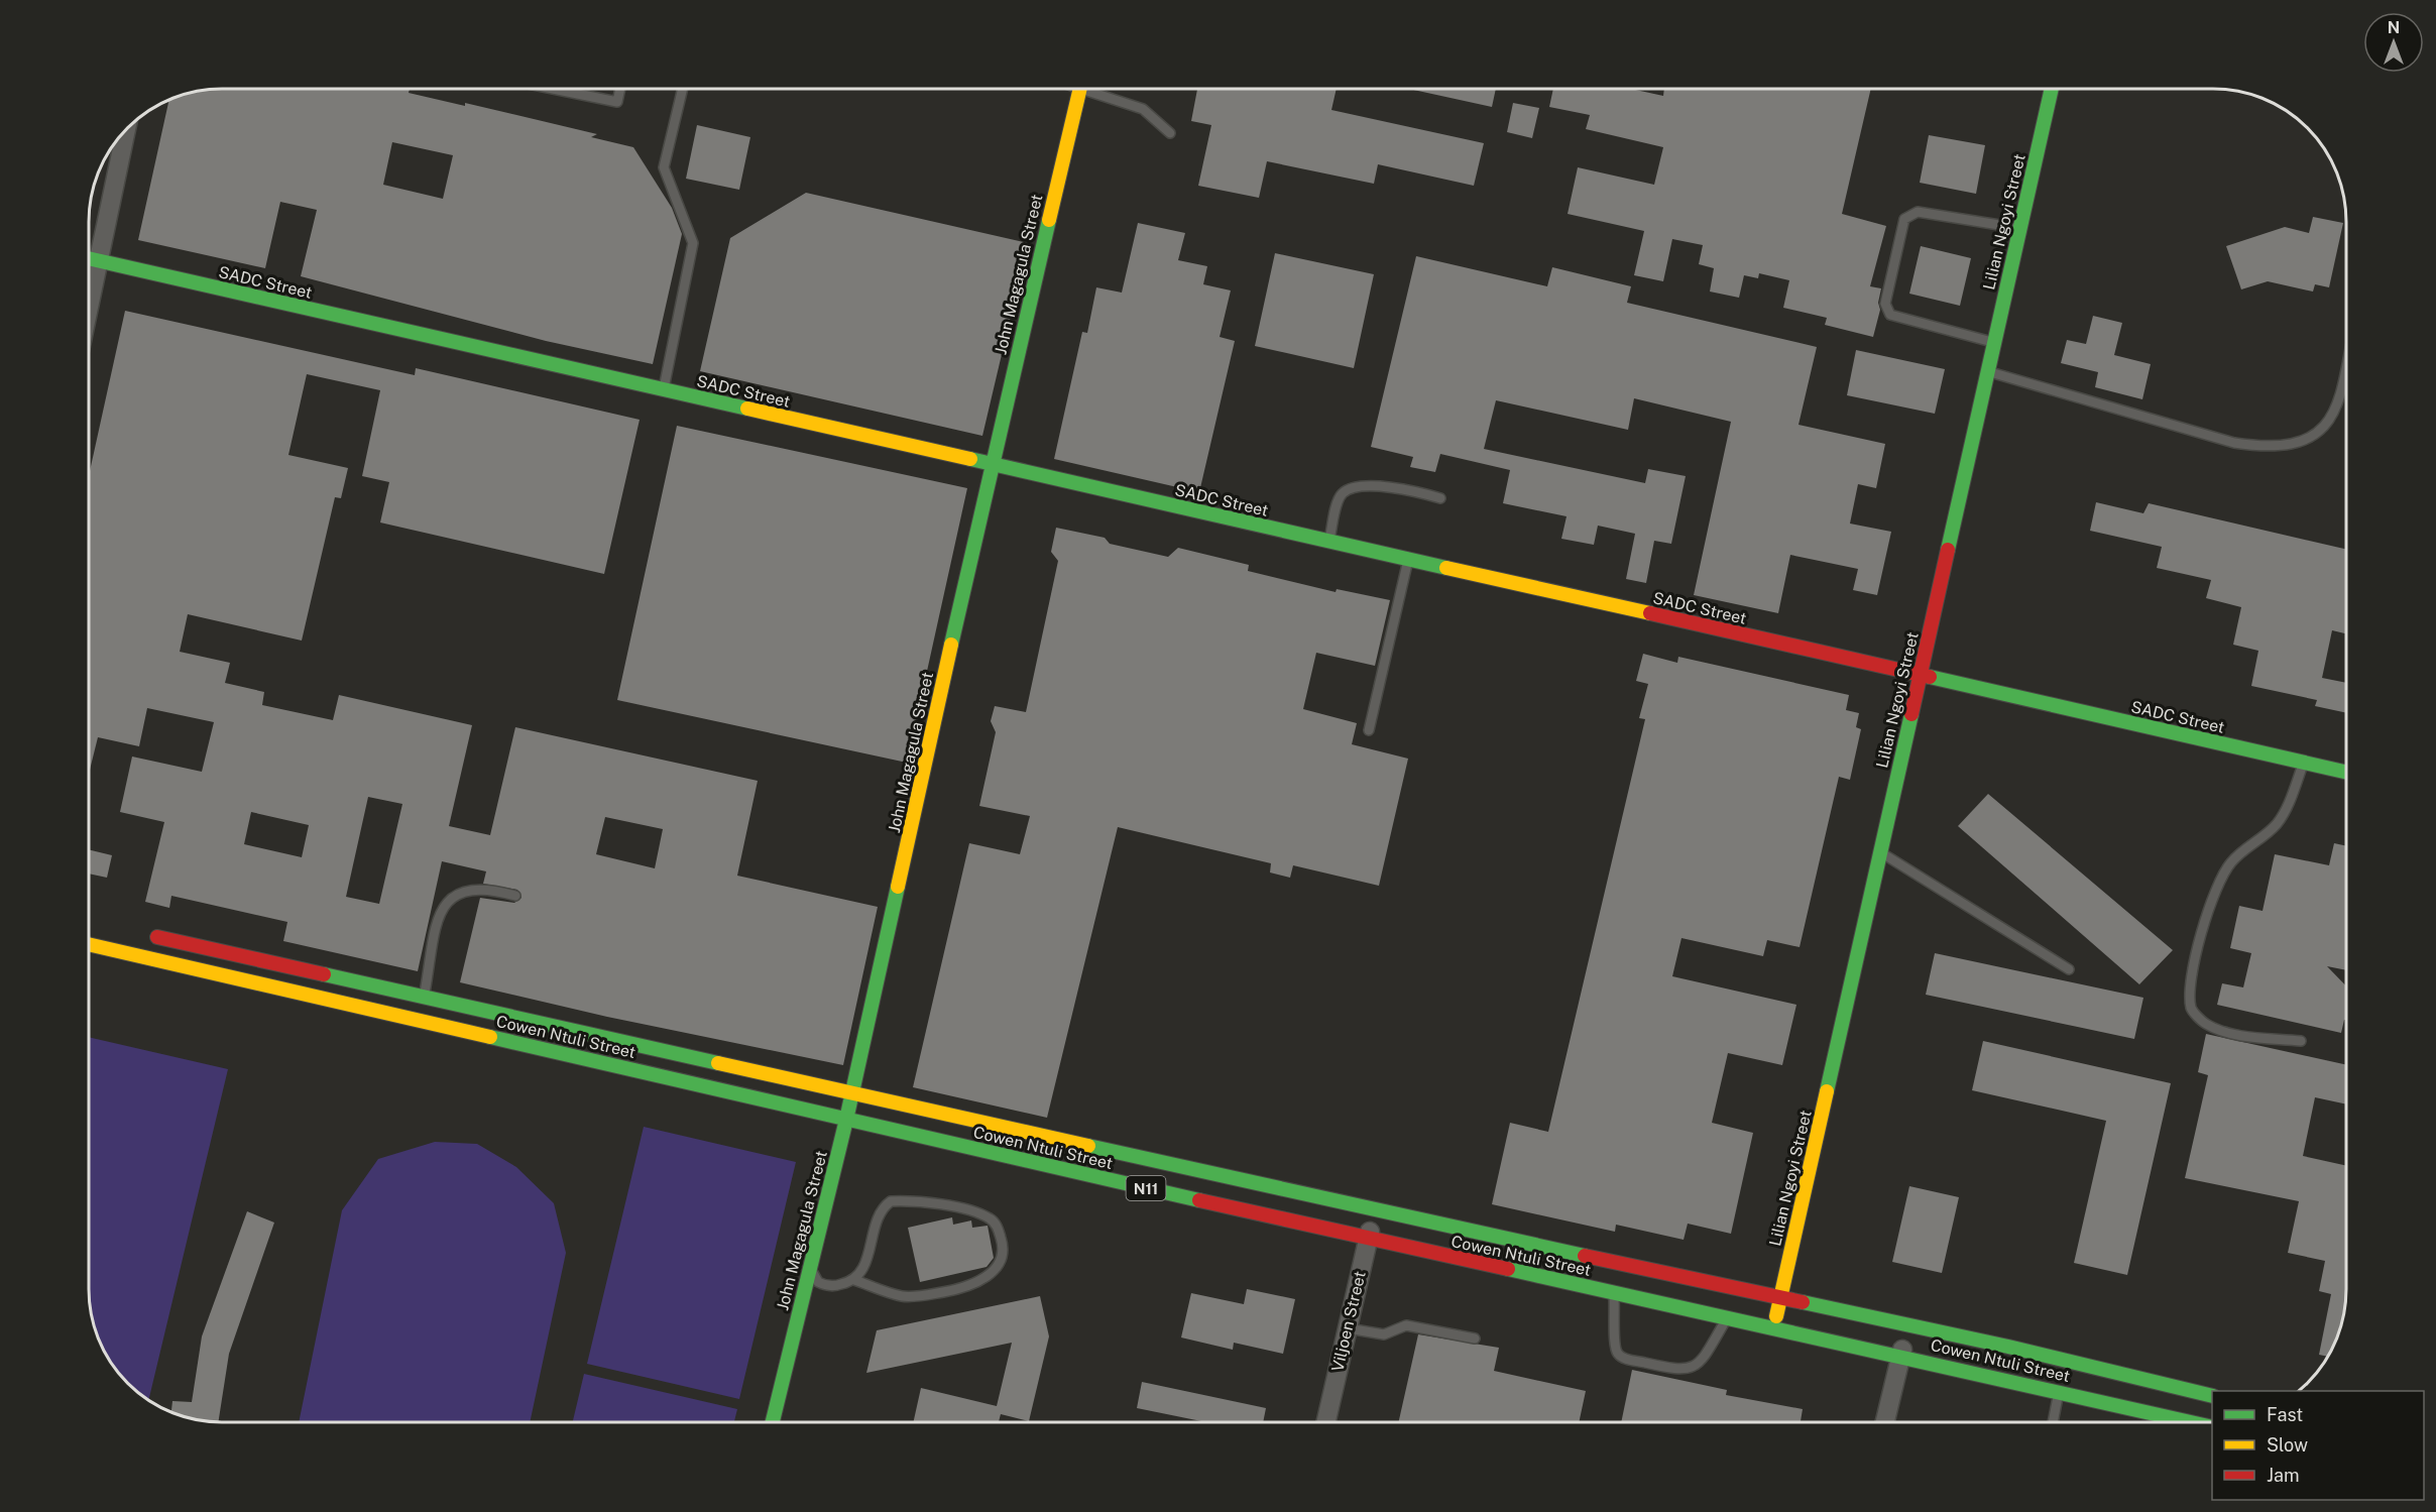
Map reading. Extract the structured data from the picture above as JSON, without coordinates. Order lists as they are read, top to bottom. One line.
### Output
{"streets":{"main road":["Lilian Ngoyi Street","John Magagula Street","SADC Street","Cowen Ntuli Street","N11"],"street":["Viljoen Street"]},"crossings":[["Lilian Ngoyi Street","SADC Street"],["Lilian Ngoyi Street","Cowen Ntuli Street"],["John Magagula Street","SADC Street"],["John Magagula Street","Cowen Ntuli Street"],["Cowen Ntuli Street","Viljoen Street"]],"legend":["Fast","Slow","Jam"],"north":"top"}
